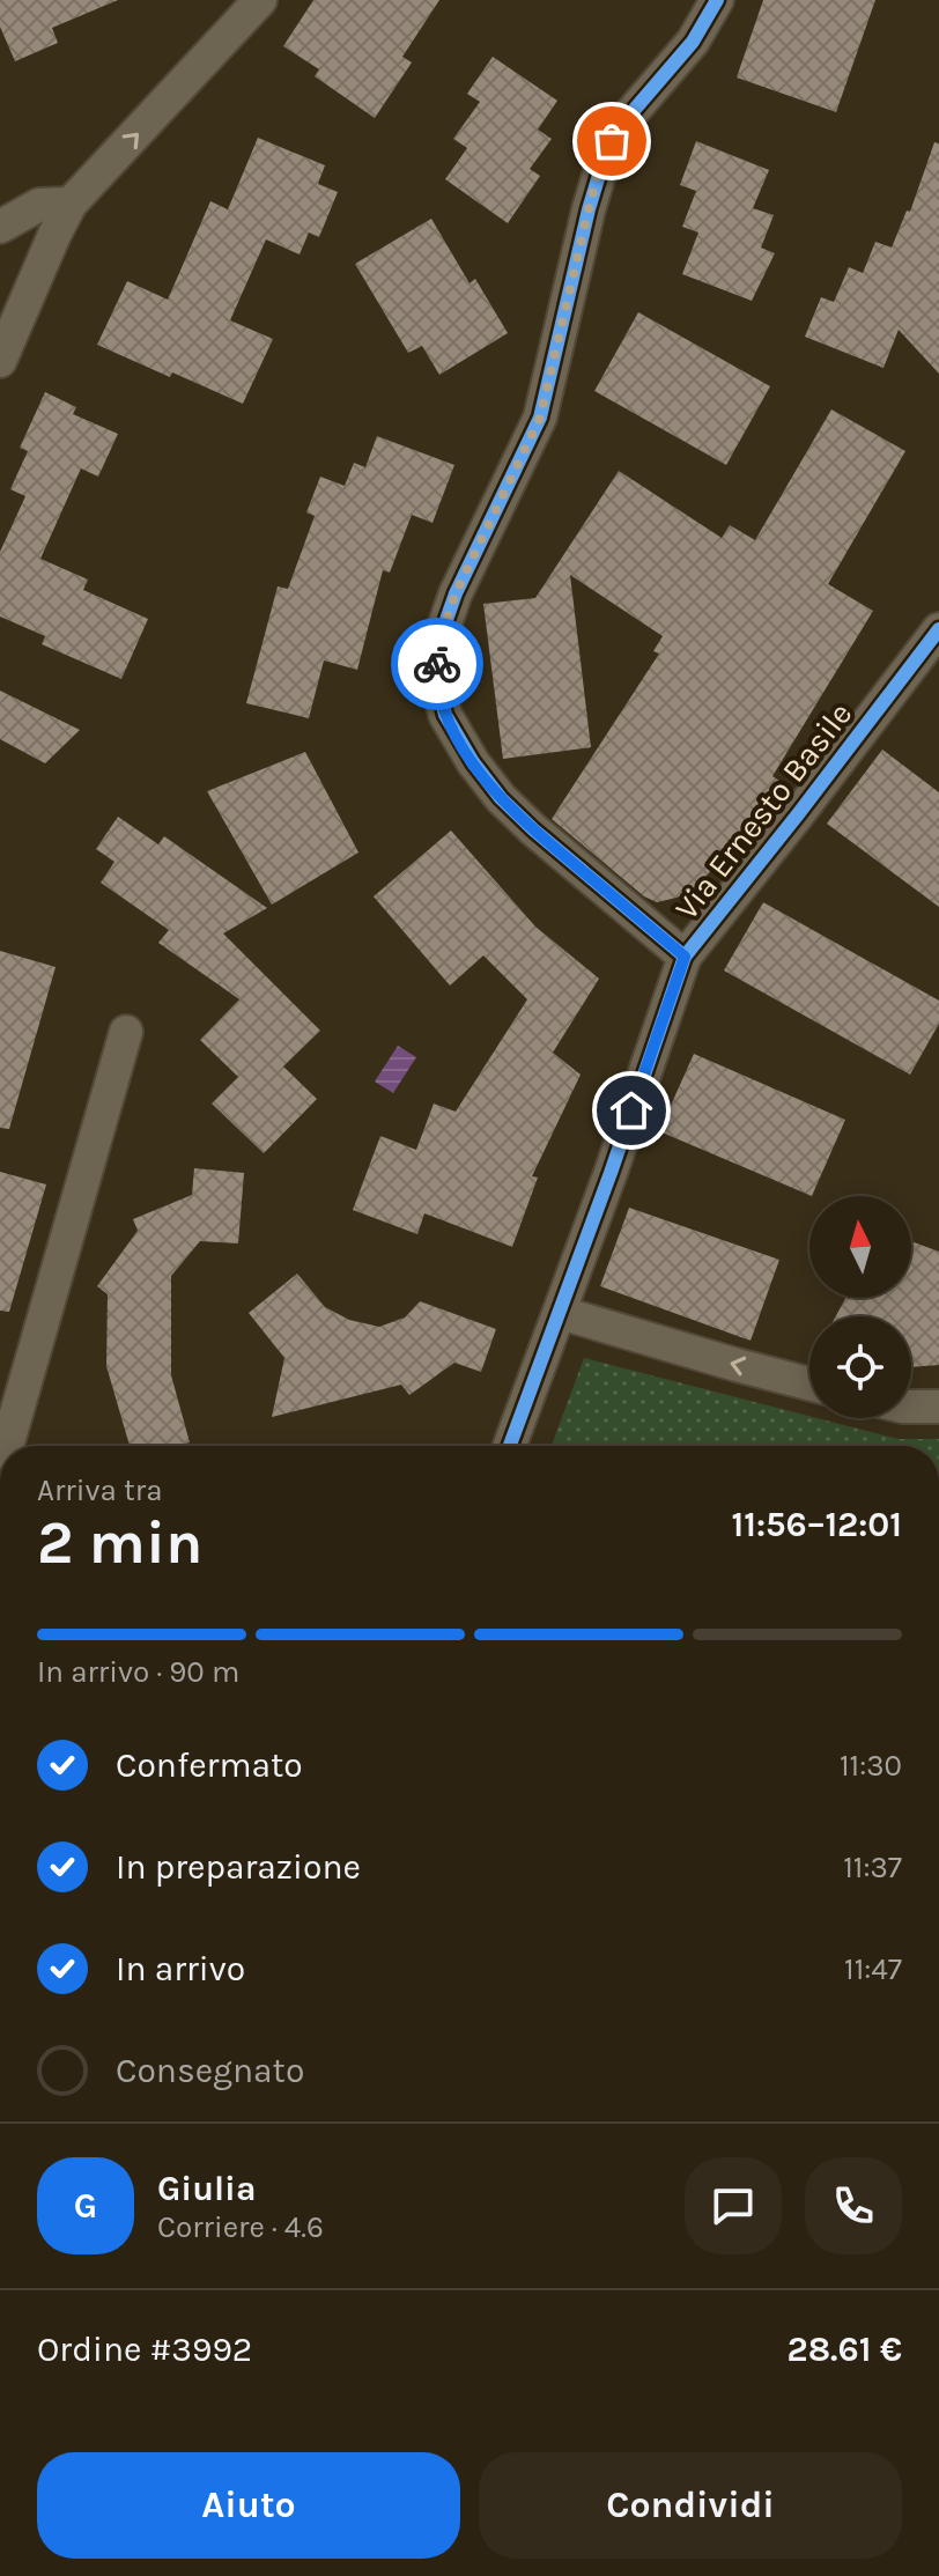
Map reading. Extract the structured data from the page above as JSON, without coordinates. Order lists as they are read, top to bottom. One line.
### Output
{"streets":{"street":["Via Ernesto Basile"]},"north":"top","page":{"heading":["2 min","Arriva tra","11:56–12:01"],"panel":["Giulia","Corriere · 4.6","Ordine #3992","28.61 €"],"bar":"In arrivo · 90 m","list":[["Confermato","11:30"],["In preparazione","11:37"],["In arrivo","11:47"],"Consegnato"],"round":"G","buttons":["Aiuto","Condividi"]}}
